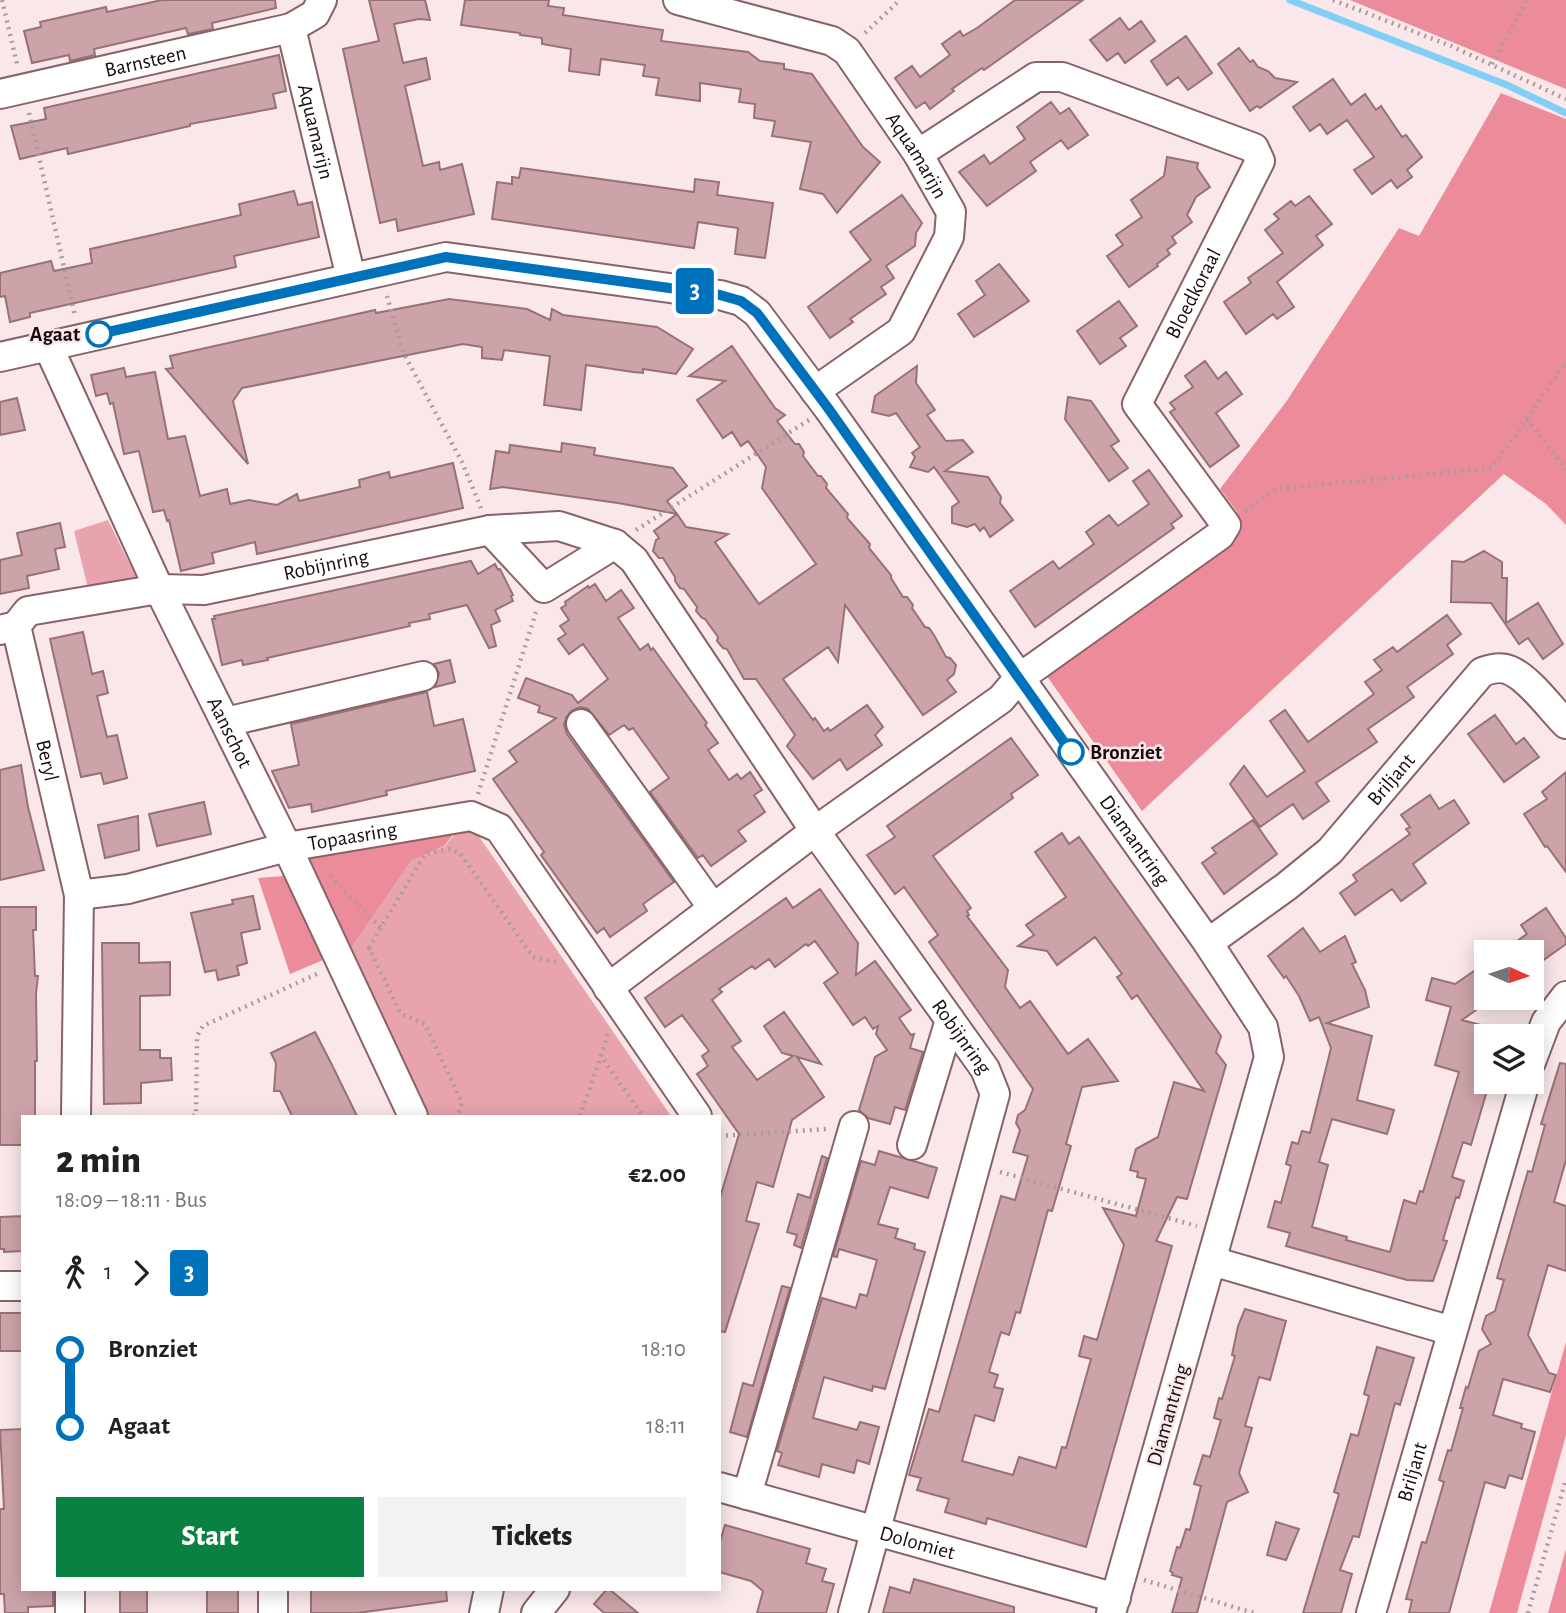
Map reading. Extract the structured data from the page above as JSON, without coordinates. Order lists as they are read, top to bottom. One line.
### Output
{"streets":{"street":["Barnsteen","Aquamarijn","Bloedkoraal","Robijnring","Aanschot","Beryl","Briljant","Topaasring","Diamantring","Dolomiet"]},"crossings":[["Barnsteen","Aquamarijn"],["Aquamarijn","Bloedkoraal"],["Aquamarijn","Diamantring"],["Robijnring","Aanschot"],["Robijnring","Beryl"],["Robijnring","Dolomiet"],["Aanschot","Beryl"],["Aanschot","Topaasring"],["Aanschot","Diamantring"],["Beryl","Topaasring"],["Briljant","Diamantring"],["Diamantring","Dolomiet"]],"places":["Agaat","Bronziet"],"lines":["bus line 3"],"north":"right","page":{"on_map":"3","heading":["2 min","18:09 – 18:11 · Bus","€2.00"],"legs":["1","3"],"list":[{"name":"Bronziet","value":"18:10"},{"name":"Agaat","value":"18:11"}],"buttons":["Start","Tickets"]}}
